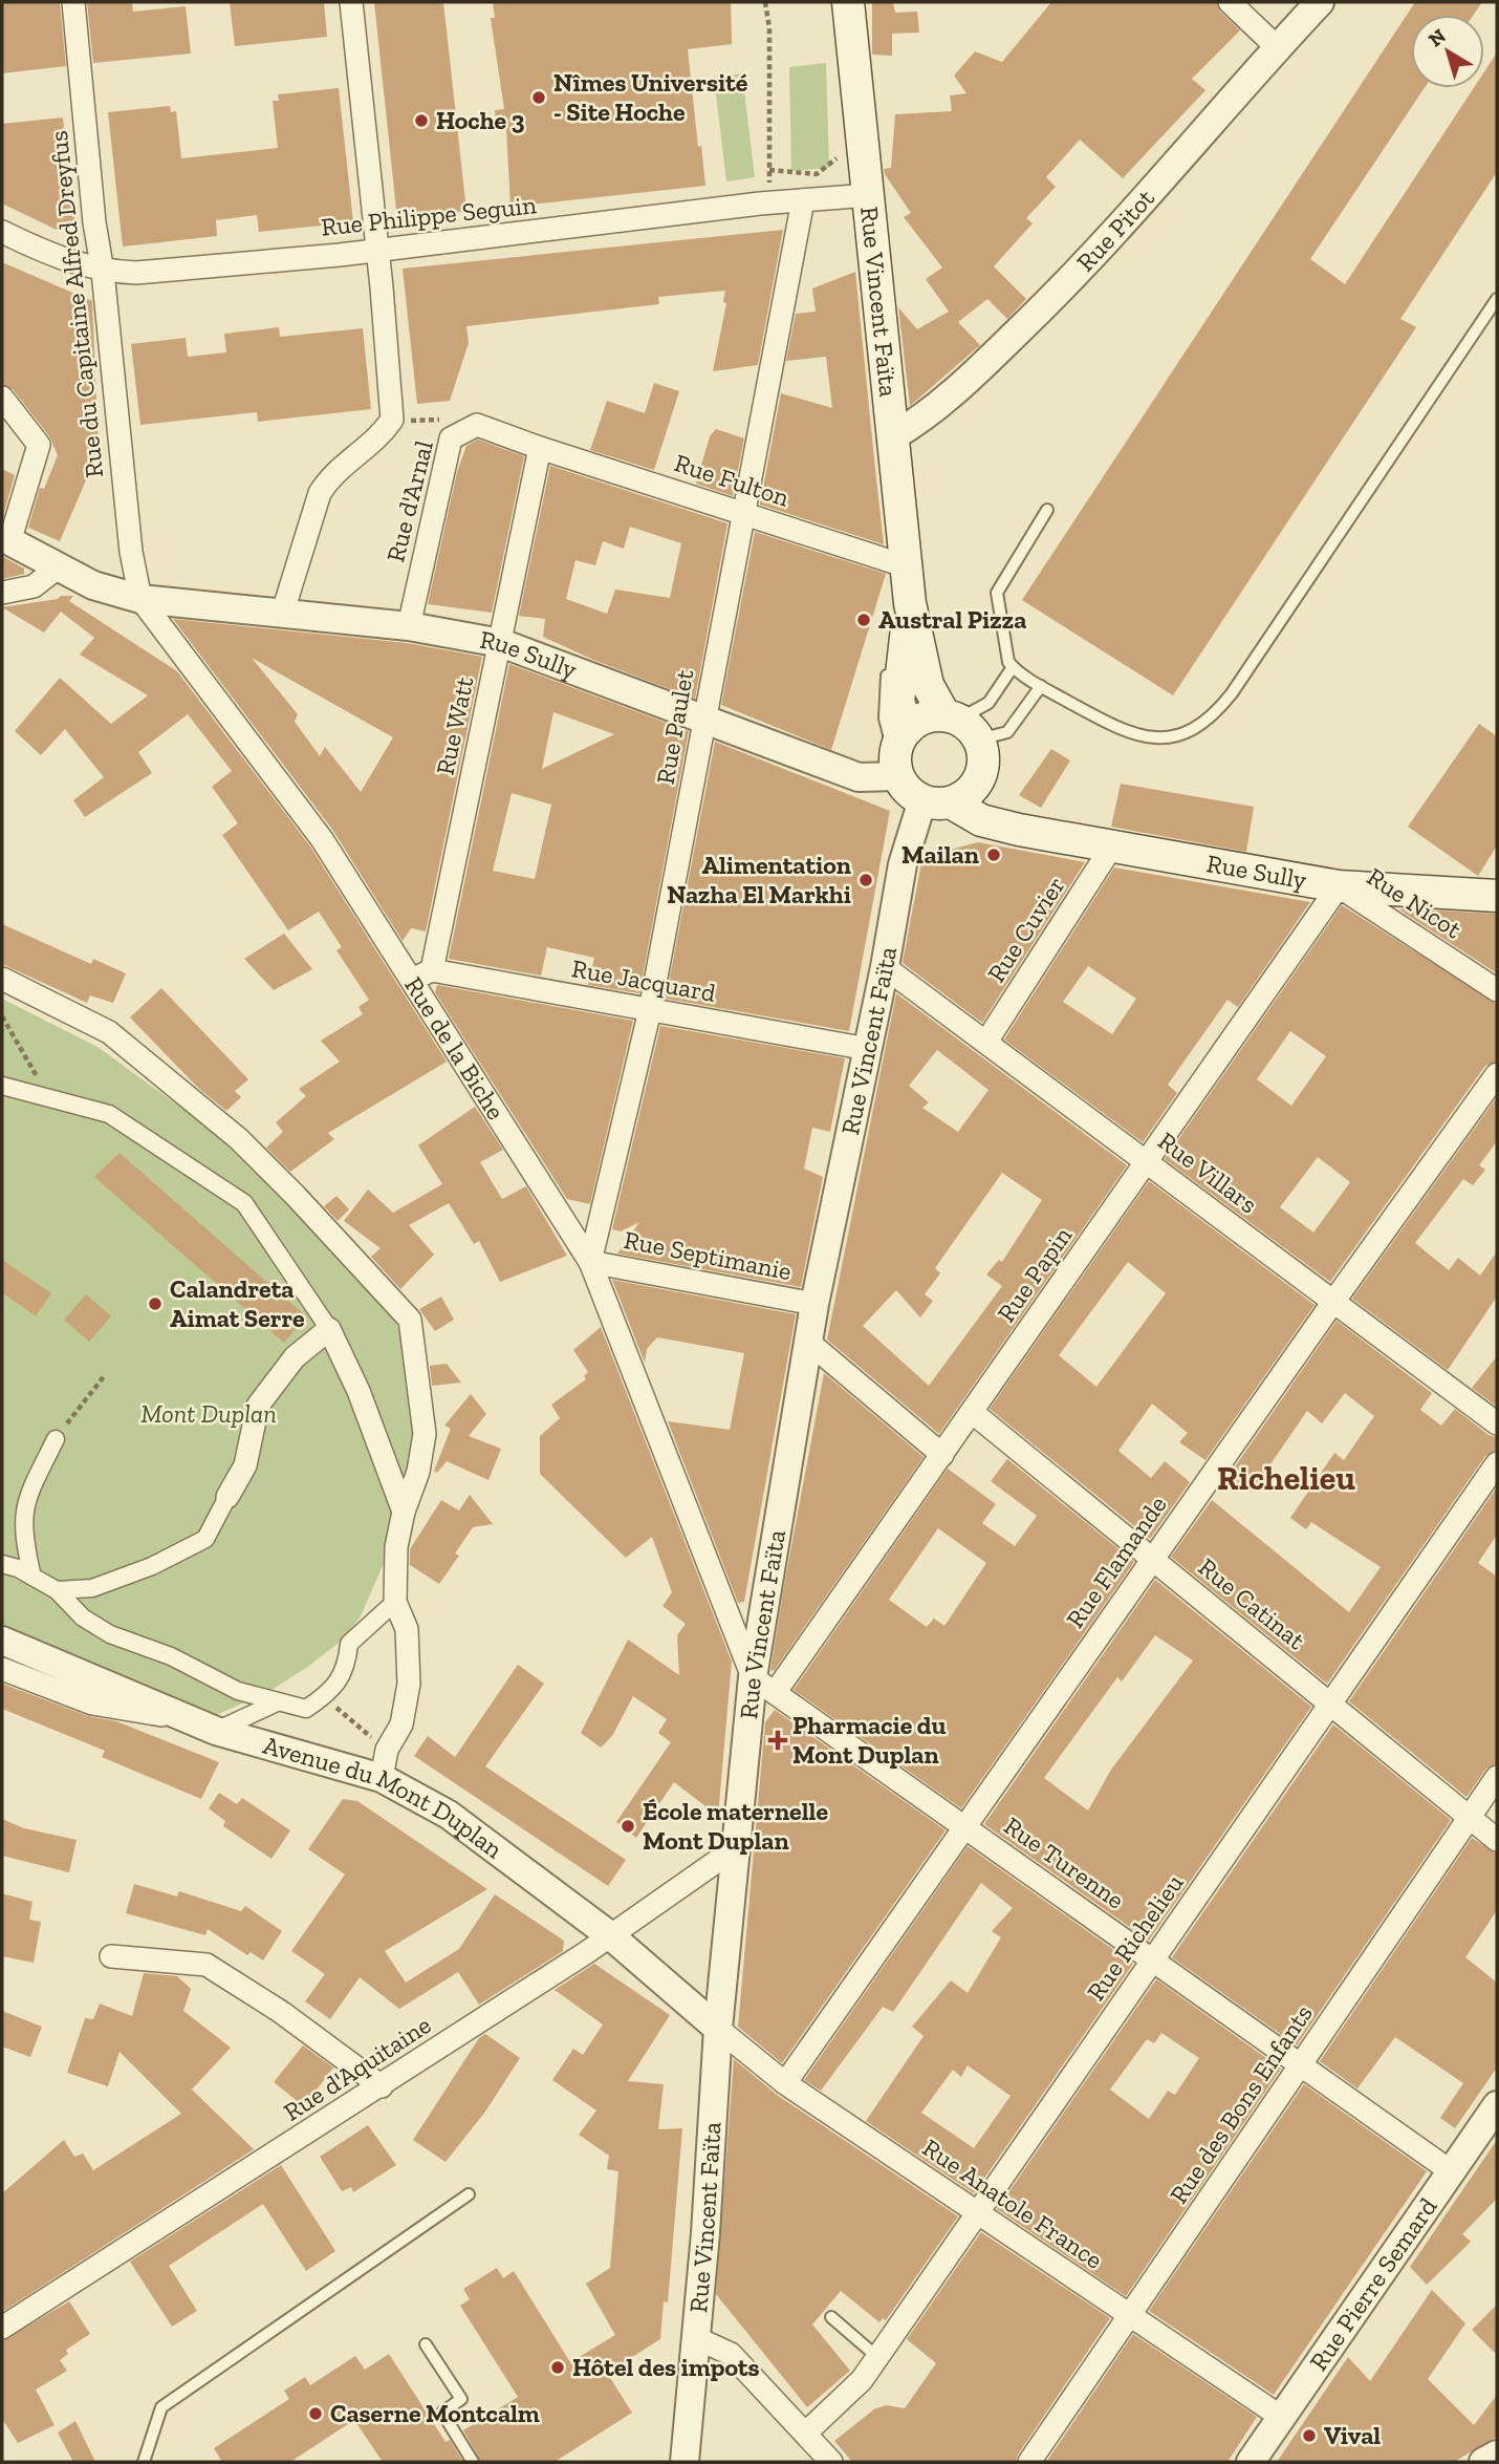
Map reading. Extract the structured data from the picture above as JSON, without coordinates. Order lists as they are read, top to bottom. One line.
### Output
{"streets":{"main road":["Rue Vincent Faïta","Rue Sully"],"street":["Rue Philippe Seguin","Rue Pitot","Rue du Capitaine Alfred Dreyfus","Rue Fulton","Rue d'Arnal","Rue Watt","Rue Paulet","Rue Nicot","Rue Cuvier","Rue Jacquard","Rue de la Biche","Rue Villars","Rue Septimanie","Rue Papin","Rue Flamande","Rue Catinat","Avenue du Mont Duplan","Rue Turenne","Rue Richelieu","Rue d'Aquitaine","Rue des Bons Enfants","Rue Anatole France","Rue Pierre Semard"]},"crossings":[["Rue Philippe Seguin","Rue Vincent Faïta"],["Rue Philippe Seguin","Rue du Capitaine Alfred Dreyfus"],["Rue Philippe Seguin","Rue Paulet"],["Rue Pitot","Rue Vincent Faïta"],["Rue Vincent Faïta","Rue Fulton"],["Rue Vincent Faïta","Rue Sully"],["Rue Vincent Faïta","Rue Jacquard"],["Rue Vincent Faïta","Rue de la Biche"],["Rue Vincent Faïta","Rue Villars"],["Rue Vincent Faïta","Rue Septimanie"],["Rue Vincent Faïta","Rue Papin"],["Rue Vincent Faïta","Avenue du Mont Duplan"],["Rue Vincent Faïta","Rue Turenne"],["Rue Vincent Faïta","Rue d'Aquitaine"],["Rue Vincent Faïta","Rue Anatole France"],["Rue du Capitaine Alfred Dreyfus","Rue Sully"],["Rue du Capitaine Alfred Dreyfus","Rue de la Biche"],["Rue Fulton","Rue d'Arnal"],["Rue Fulton","Rue Watt"],["Rue Fulton","Rue Paulet"],["Rue d'Arnal","Rue Sully"],["Rue d'Arnal","Rue Watt"],["Rue Sully","Rue Watt"],["Rue Sully","Rue Paulet"],["Rue Sully","Rue Nicot"],["Rue Sully","Rue Cuvier"],["Rue Sully","Rue de la Biche"],["Rue Sully","Rue Papin"],["Rue Watt","Rue Jacquard"],["Rue Watt","Rue de la Biche"],["Rue Paulet","Rue Jacquard"],["Rue Paulet","Rue de la Biche"],["Rue Paulet","Rue Septimanie"],["Rue Nicot","Rue Papin"],["Rue Cuvier","Rue Villars"],["Rue Jacquard","Rue de la Biche"],["Rue de la Biche","Rue Septimanie"],["Rue de la Biche","Rue Papin"],["Rue de la Biche","Rue Turenne"],["Rue Villars","Rue Papin"],["Rue Villars","Rue Flamande"],["Rue Papin","Rue Catinat"],["Rue Papin","Rue Turenne"],["Rue Flamande","Rue Catinat"],["Rue Flamande","Rue Turenne"],["Rue Flamande","Rue Anatole France"],["Rue Catinat","Rue Richelieu"],["Rue Catinat","Rue des Bons Enfants"],["Avenue du Mont Duplan","Rue d'Aquitaine"],["Avenue du Mont Duplan","Rue Anatole France"],["Rue Turenne","Rue Richelieu"],["Rue Turenne","Rue des Bons Enfants"],["Rue Turenne","Rue Pierre Semard"],["Rue Richelieu","Rue Anatole France"],["Rue des Bons Enfants","Rue Anatole France"],["Rue Anatole France","Rue Pierre Semard"]],"districts":["Richelieu"],"parks":["Mont Duplan"],"places":{"other":["Nîmes Université - Site Hoche","Hoche 3","Austral Pizza","Mailan","Alimentation Nazha El Markhi","Calandreta Aimat Serre","École maternelle Mont Duplan","Hôtel des impots","Caserne Montcalm","Vival"],"health":["Pharmacie du Mont Duplan"]},"north":"top left"}
